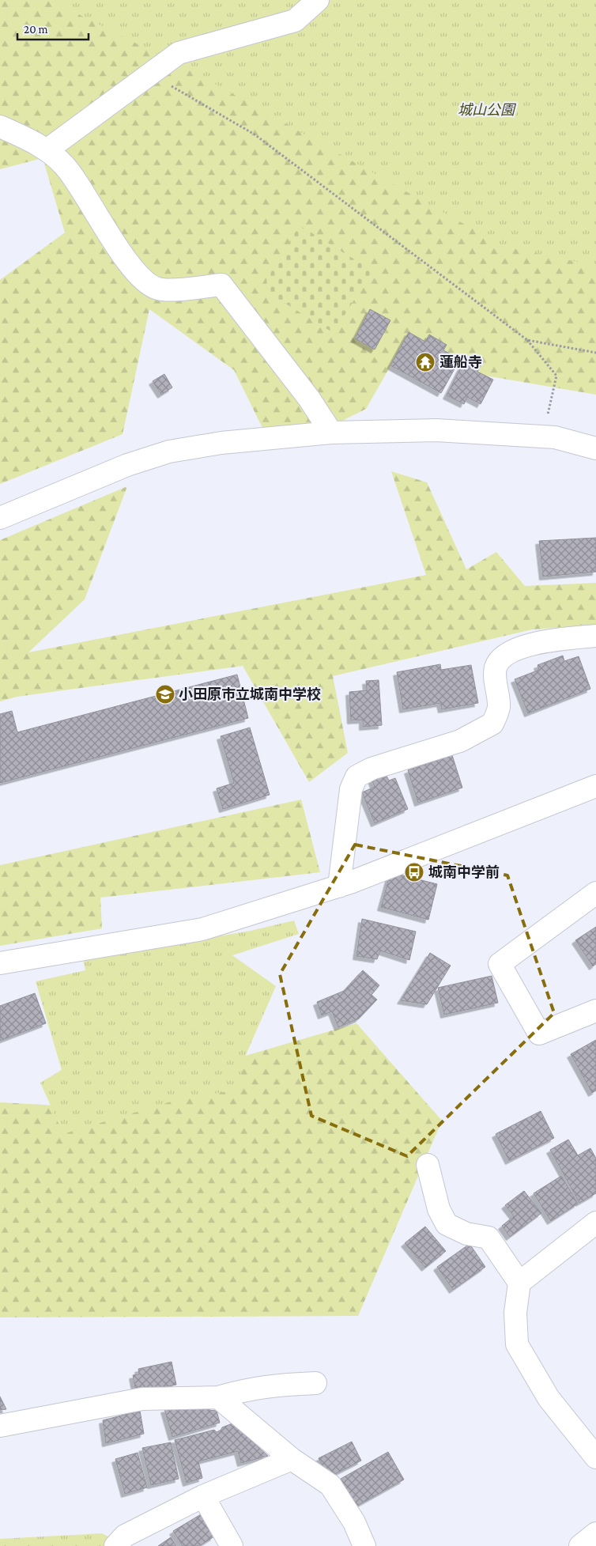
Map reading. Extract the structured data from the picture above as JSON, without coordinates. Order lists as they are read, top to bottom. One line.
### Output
{"parks":["城山公園"],"places":{"temple":["蓮船寺"],"school or university":["小田原市立城南中学校"],"bus stop":["城南中学前"]},"scale_bar":"20 m"}
